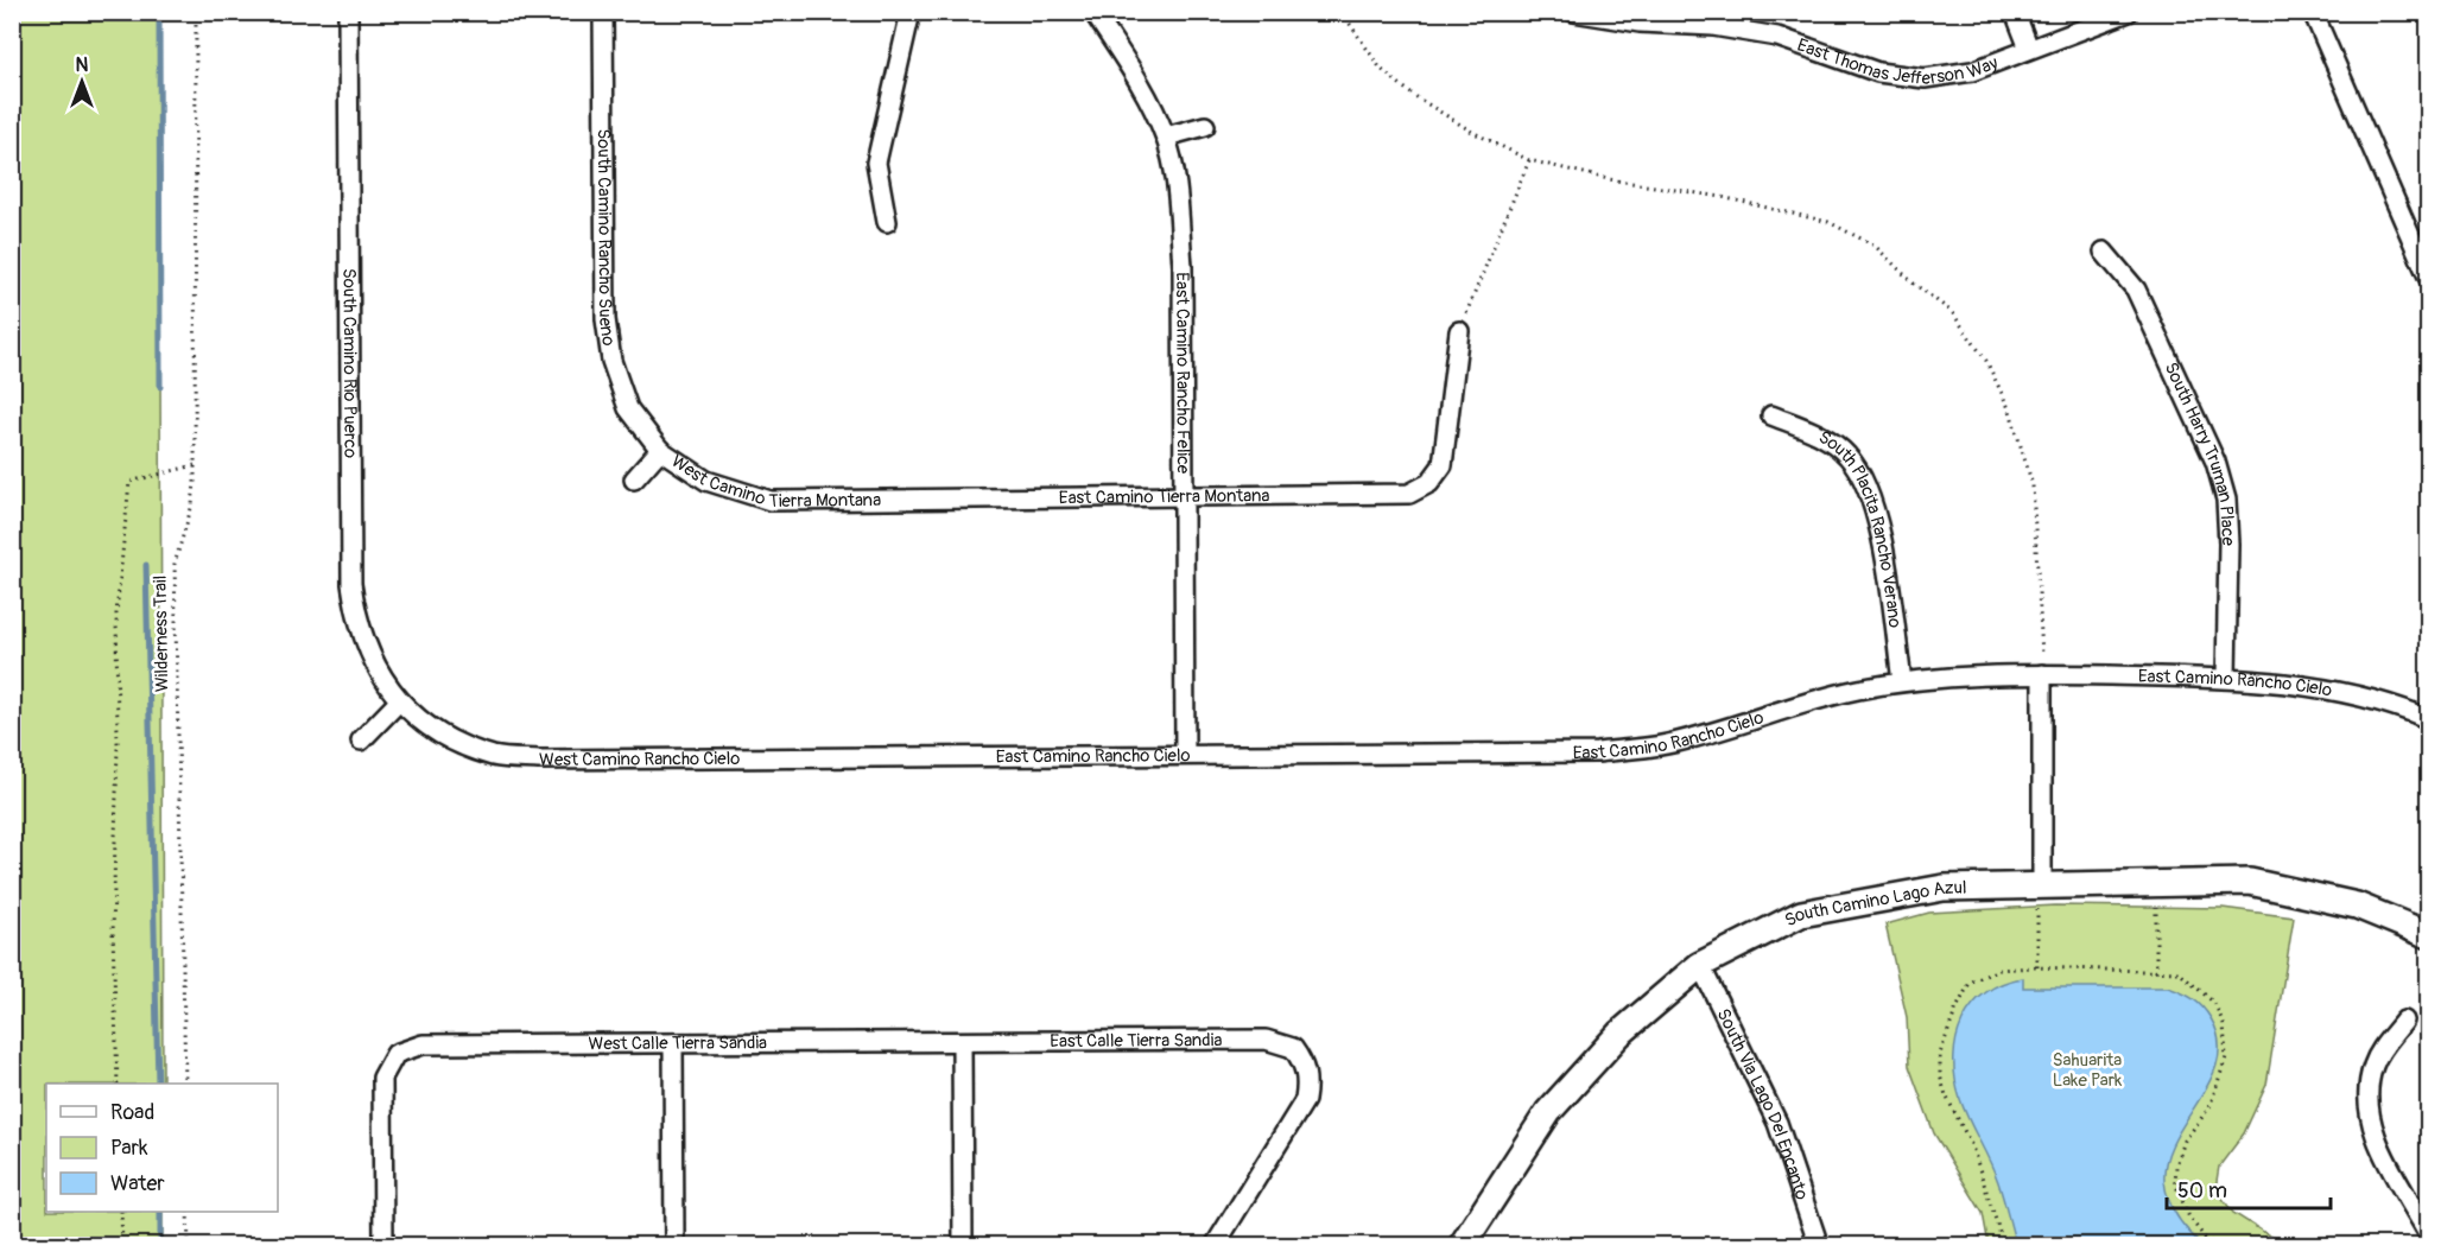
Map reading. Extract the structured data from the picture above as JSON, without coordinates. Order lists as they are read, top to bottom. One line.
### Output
{"streets":{"street":["East Thomas Jefferson Way","South Camino Rancho Sueno","South Camino Rio Puerco","East Camino Rancho Felice","South Harry Truman Place","West Camino Tierra Montana","East Camino Tierra Montana","South Placita Rancho Verano","East Camino Rancho Cielo","West Camino Rancho Cielo","South Camino Lago Azul","East Calle Tierra Sandia","West Calle Tierra Sandia","South Via Lago Del Encanto"],"path":["Wilderness Trail"]},"crossings":[["South Camino Rancho Sueno","West Camino Tierra Montana"],["South Camino Rio Puerco","West Camino Rancho Cielo"],["East Camino Rancho Felice","East Camino Tierra Montana"],["East Camino Rancho Felice","East Camino Rancho Cielo"],["South Harry Truman Place","East Camino Rancho Cielo"],["West Camino Tierra Montana","East Camino Tierra Montana"],["South Placita Rancho Verano","East Camino Rancho Cielo"],["East Camino Rancho Cielo","West Camino Rancho Cielo"],["South Camino Lago Azul","South Via Lago Del Encanto"],["East Calle Tierra Sandia","West Calle Tierra Sandia"]],"parks":["Sahuarita Lake Park"],"legend":["Road","Park","Water"],"scale_bar":"50 m","north":"top"}
